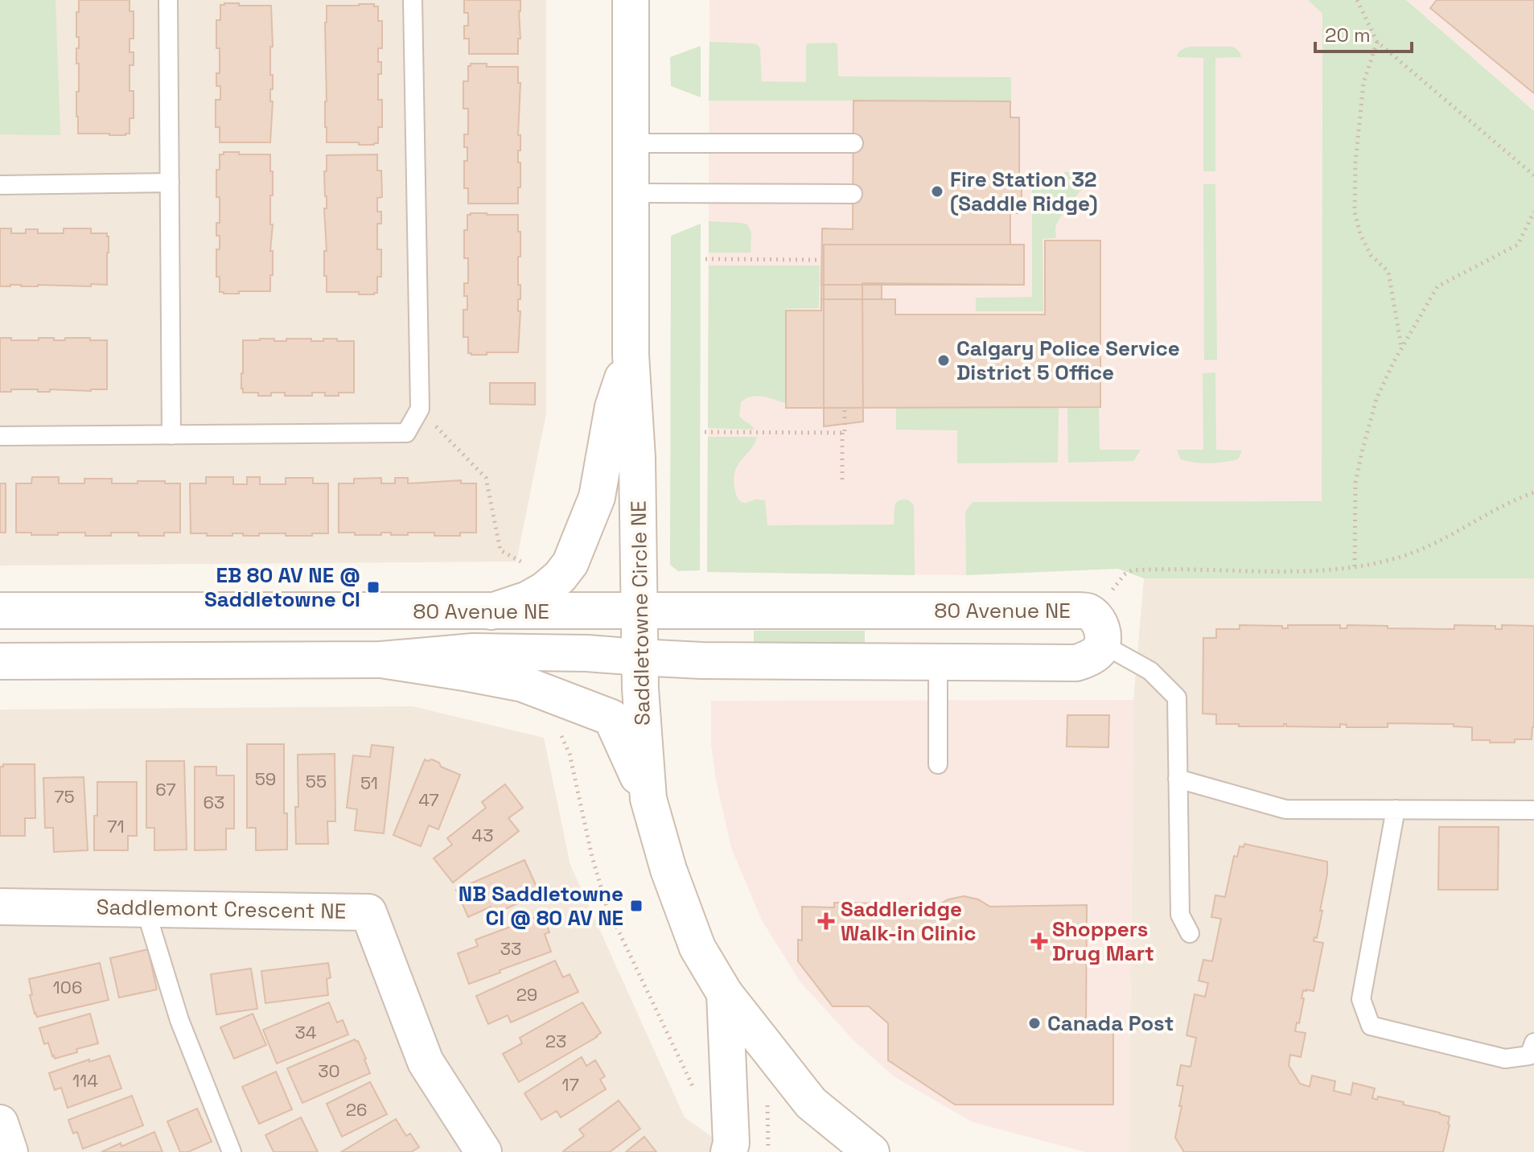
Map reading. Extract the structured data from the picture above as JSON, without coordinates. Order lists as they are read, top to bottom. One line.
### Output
{"streets":{"street":["80 Avenue NE","Saddletowne Circle NE","Saddlemont Crescent NE"]},"crossings":[["80 Avenue NE","Saddletowne Circle NE"]],"places":{"other":["Fire Station 32 (Saddle Ridge)","Calgary Police Service District 5 Office","Canada Post"],"transit":["EB 80 AV NE @ Saddletowne CI","NB Saddletowne CI @ 80 AV NE"],"health":["Saddleridge Walk-in Clinic","Shoppers Drug Mart"]},"house_numbers":["59","55","51","67","75","47","63","71","43","33","106","29","34","23","30","114","17","26"],"scale_bar":"20 m"}
